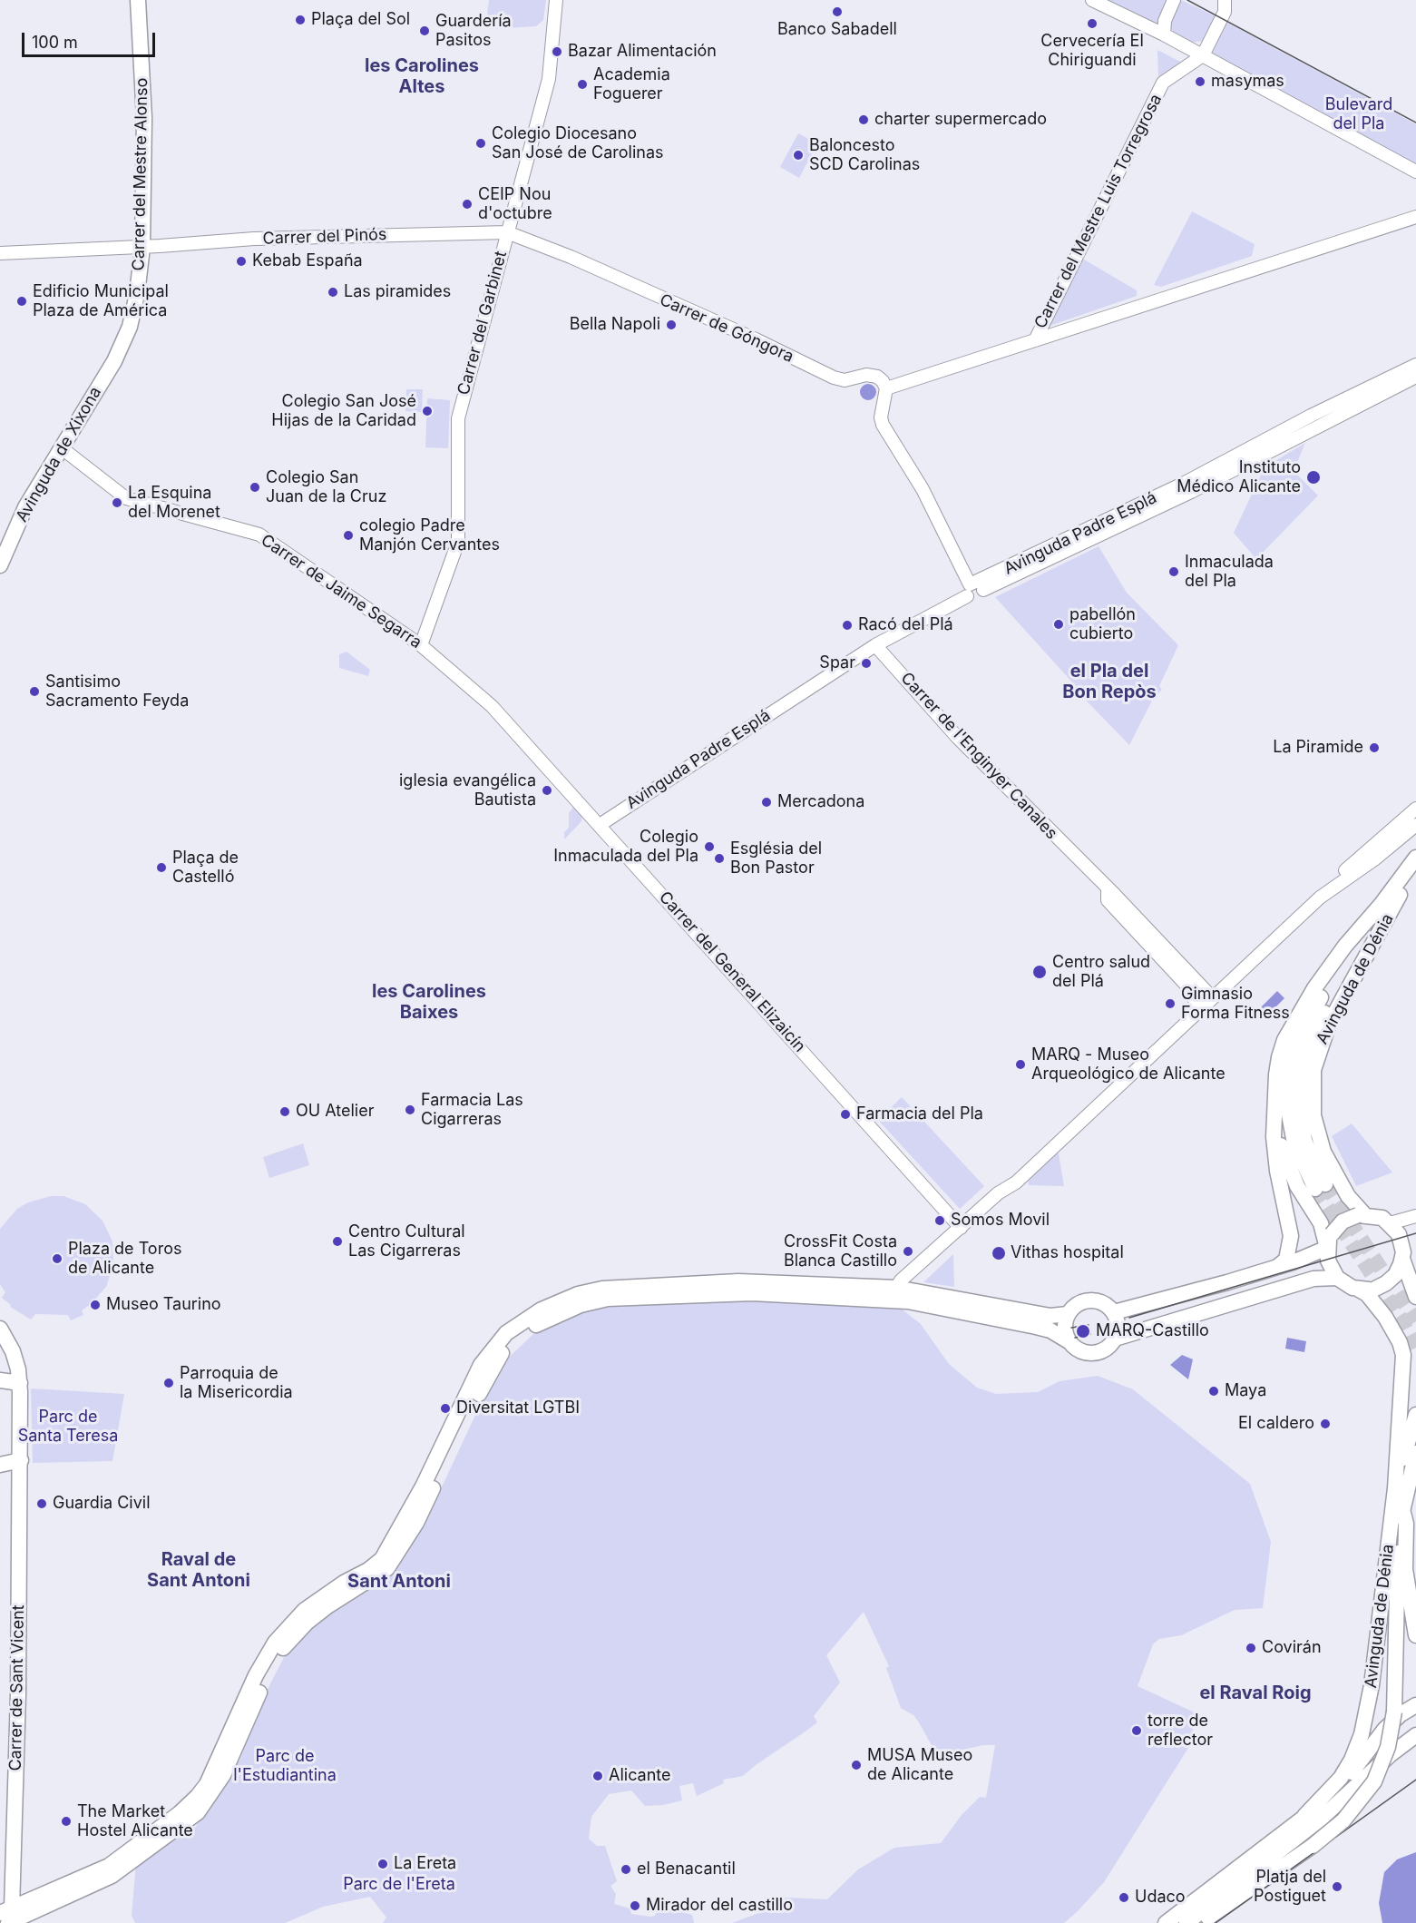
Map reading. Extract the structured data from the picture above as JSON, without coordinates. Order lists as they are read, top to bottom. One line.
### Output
{"streets":{"main road":["Carrer del Mestre Alonso","Avinguda de Xixona","Avinguda de Dénia","Carrer de Sant Vicent"],"street":["Carrer del Mestre Luis Torregrosa","Carrer del Pinós","Carrer del Garbinet","Carrer de Góngora","Avinguda Padre Esplá","Carrer de Jaime Segarra","Carrer de l'Enginyer Canales","Carrer del General Elizaicín"]},"crossings":[["Carrer del Mestre Alonso","Carrer del Pinós"],["Carrer del Mestre Alonso","Avinguda de Xixona"],["Carrer del Pinós","Carrer del Garbinet"],["Carrer del Pinós","Carrer de Góngora"],["Carrer del Garbinet","Carrer de Góngora"],["Carrer del Garbinet","Carrer de Jaime Segarra"],["Avinguda de Xixona","Carrer de Jaime Segarra"],["Avinguda Padre Esplá","Carrer de Jaime Segarra"],["Avinguda Padre Esplá","Carrer de l'Enginyer Canales"],["Avinguda Padre Esplá","Carrer del General Elizaicín"],["Carrer de Jaime Segarra","Carrer del General Elizaicín"]],"districts":["les Carolines Altes","el Pla del Bon Repòs","les Carolines Baixes","Raval de Sant Antoni","Sant Antoni","el Raval Roig"],"parks":["Bulevard del Pla","Parc de Santa Teresa","Parc de l'Estudiantina","Parc de l'Ereta"],"places":["Banco Sabadell","Plaça del Sol","Cervecería El Chiriguandi","Guardería Pasitos","Bazar Alimentación","masymas","Academia Foguerer","charter supermercado","Colegio Diocesano San José de Carolinas","Baloncesto SCD Carolinas","CEIP Nou d'octubre","Kebab España","Las piramides","Edificio Municipal Plaza de América","Bella Napoli","Colegio San José Hijas de la Caridad","Instituto Médico Alicante","Colegio San Juan de la Cruz","La Esquina del Morenet","colegio Padre Manjón Cervantes","Inmaculada del Pla","pabellón cubierto","Racó del Plá","Spar","Santisimo Sacramento Feyda","La Piramide","iglesia evangélica Bautista","Mercadona","Colegio Inmaculada del Pla","Església del Bon Pastor","Plaça de Castelló","Centro salud del Plá","Gimnasio Forma Fitness","MARQ - Museo Arqueológico de Alicante","Farmacia Las Cigarreras","OU Atelier","Farmacia del Pla","Somos Movil","Centro Cultural Las Cigarreras","CrossFit Costa Blanca Castillo","Vithas hospital","Plaza de Toros de Alicante","Museo Taurino","MARQ-Castillo","Parroquia de la Misericordia","Maya","Diversitat LGTBI","El caldero","Guardia Civil","Covirán","torre de reflector","MUSA Museo de Alicante","Alicante","The Market Hostel Alicante","La Ereta","el Benacantil","Platja del Postiguet","Udaco","Mirador del castillo"],"scale_bar":"100 m"}
